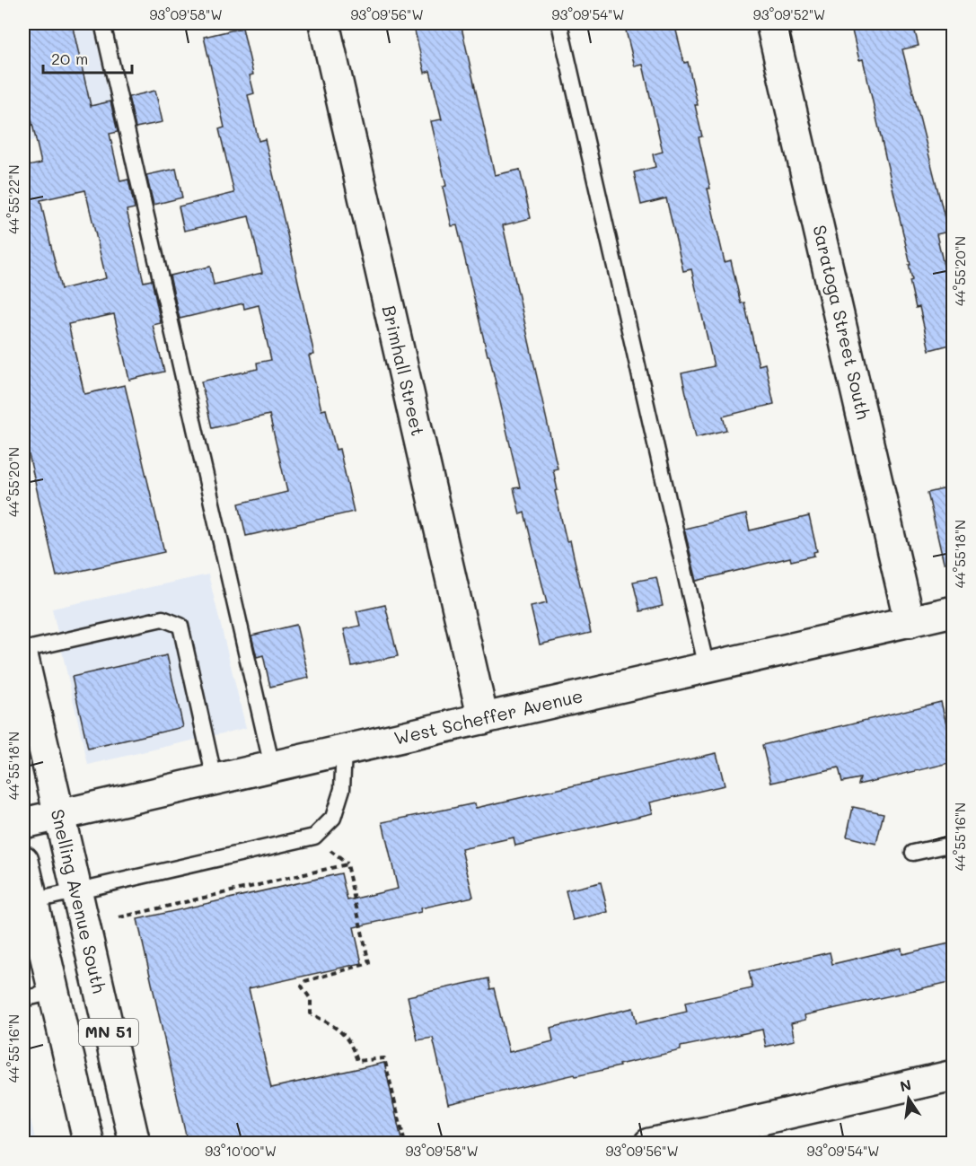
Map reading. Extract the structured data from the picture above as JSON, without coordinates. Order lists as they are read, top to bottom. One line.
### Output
{"streets":{"street":["Saratoga Street South","Brimhall Street","West Scheffer Avenue","Snelling Avenue South","MN 51"]},"crossings":[["Saratoga Street South","West Scheffer Avenue"],["Brimhall Street","West Scheffer Avenue"],["West Scheffer Avenue","Snelling Avenue South"]],"scale_bar":"20 m","north":"top","coordinates":["93°09'58\"W","93°09'56\"W","93°09'54\"W","93°09'52\"W","44°55'22\"N","44°55'20\"N","44°55'18\"N","44°55'16\"N","93°10'00\"W"]}
